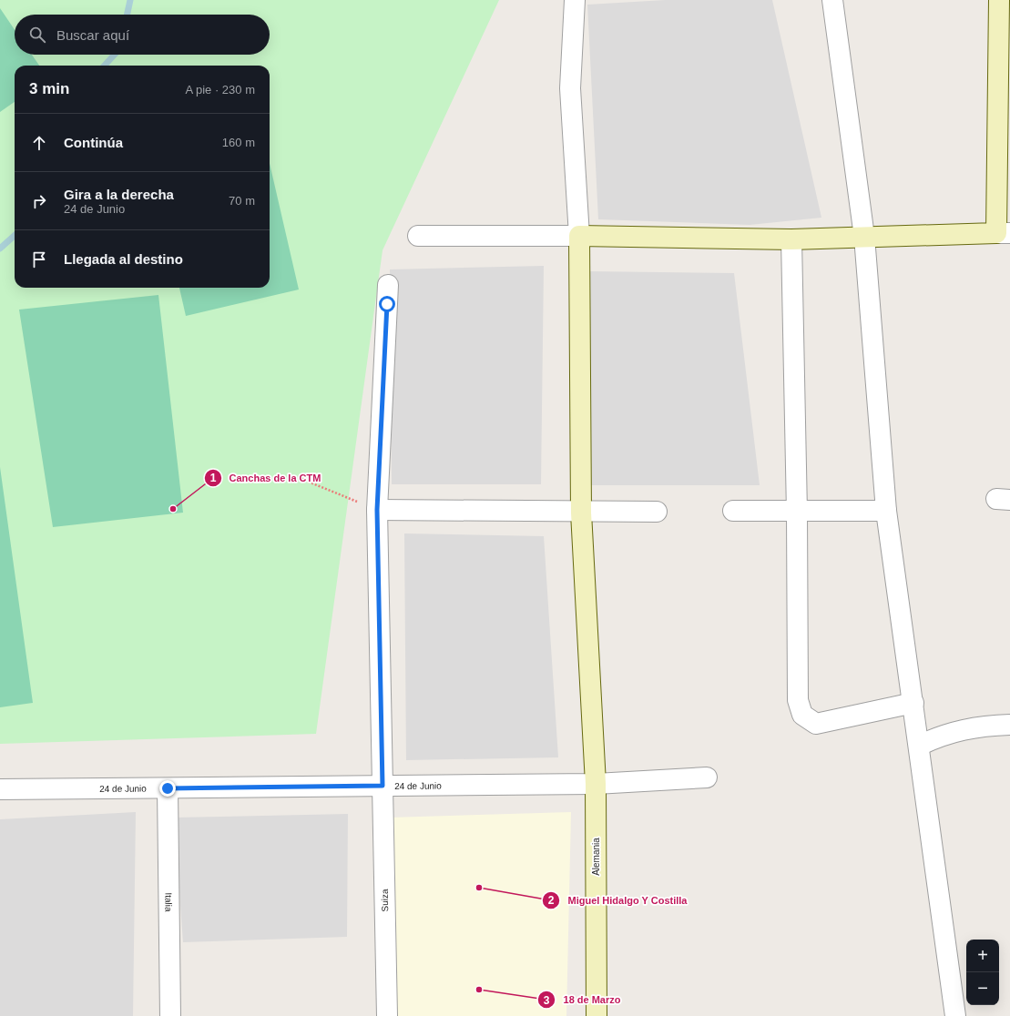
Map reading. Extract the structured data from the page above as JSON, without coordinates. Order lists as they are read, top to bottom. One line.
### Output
{"streets":{"street":["24 de Junio","Alemania","Suiza","Italia"]},"crossings":[["24 de Junio","Alemania"],["24 de Junio","Suiza"],["24 de Junio","Italia"]],"places":["Canchas de la CTM","Miguel Hidalgo Y Costilla","18 de Marzo"],"page":{"search":"Buscar aquí","heading":["3 min","A pie · 230 m"],"list":[["Continúa","160 m"],["Gira a la derecha","24 de Junio","70 m"],"Llegada al destino"],"map_buttons":["+","−"]}}
